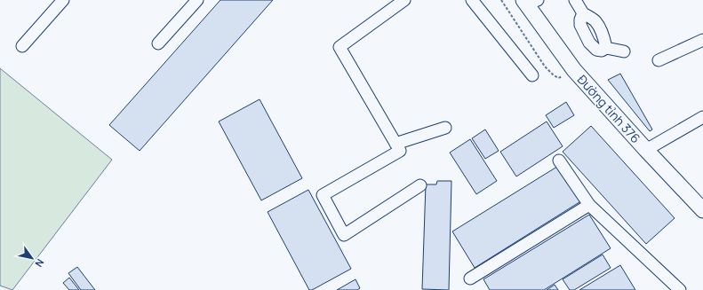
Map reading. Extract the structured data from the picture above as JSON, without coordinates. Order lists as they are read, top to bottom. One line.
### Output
{"streets":{"main road":["Đường tỉnh 376"]},"north":"bottom right"}
